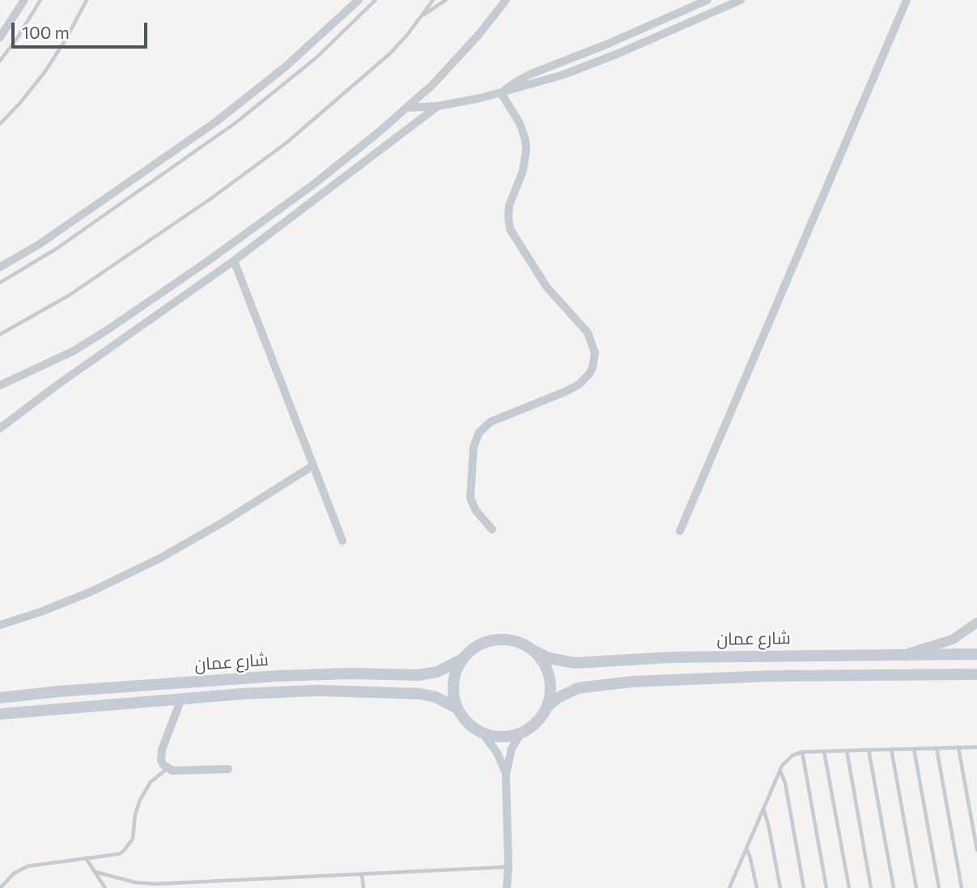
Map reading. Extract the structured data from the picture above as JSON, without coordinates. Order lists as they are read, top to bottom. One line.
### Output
{"streets":{"main road":["شارع عمان"]},"scale_bar":"100 m"}
